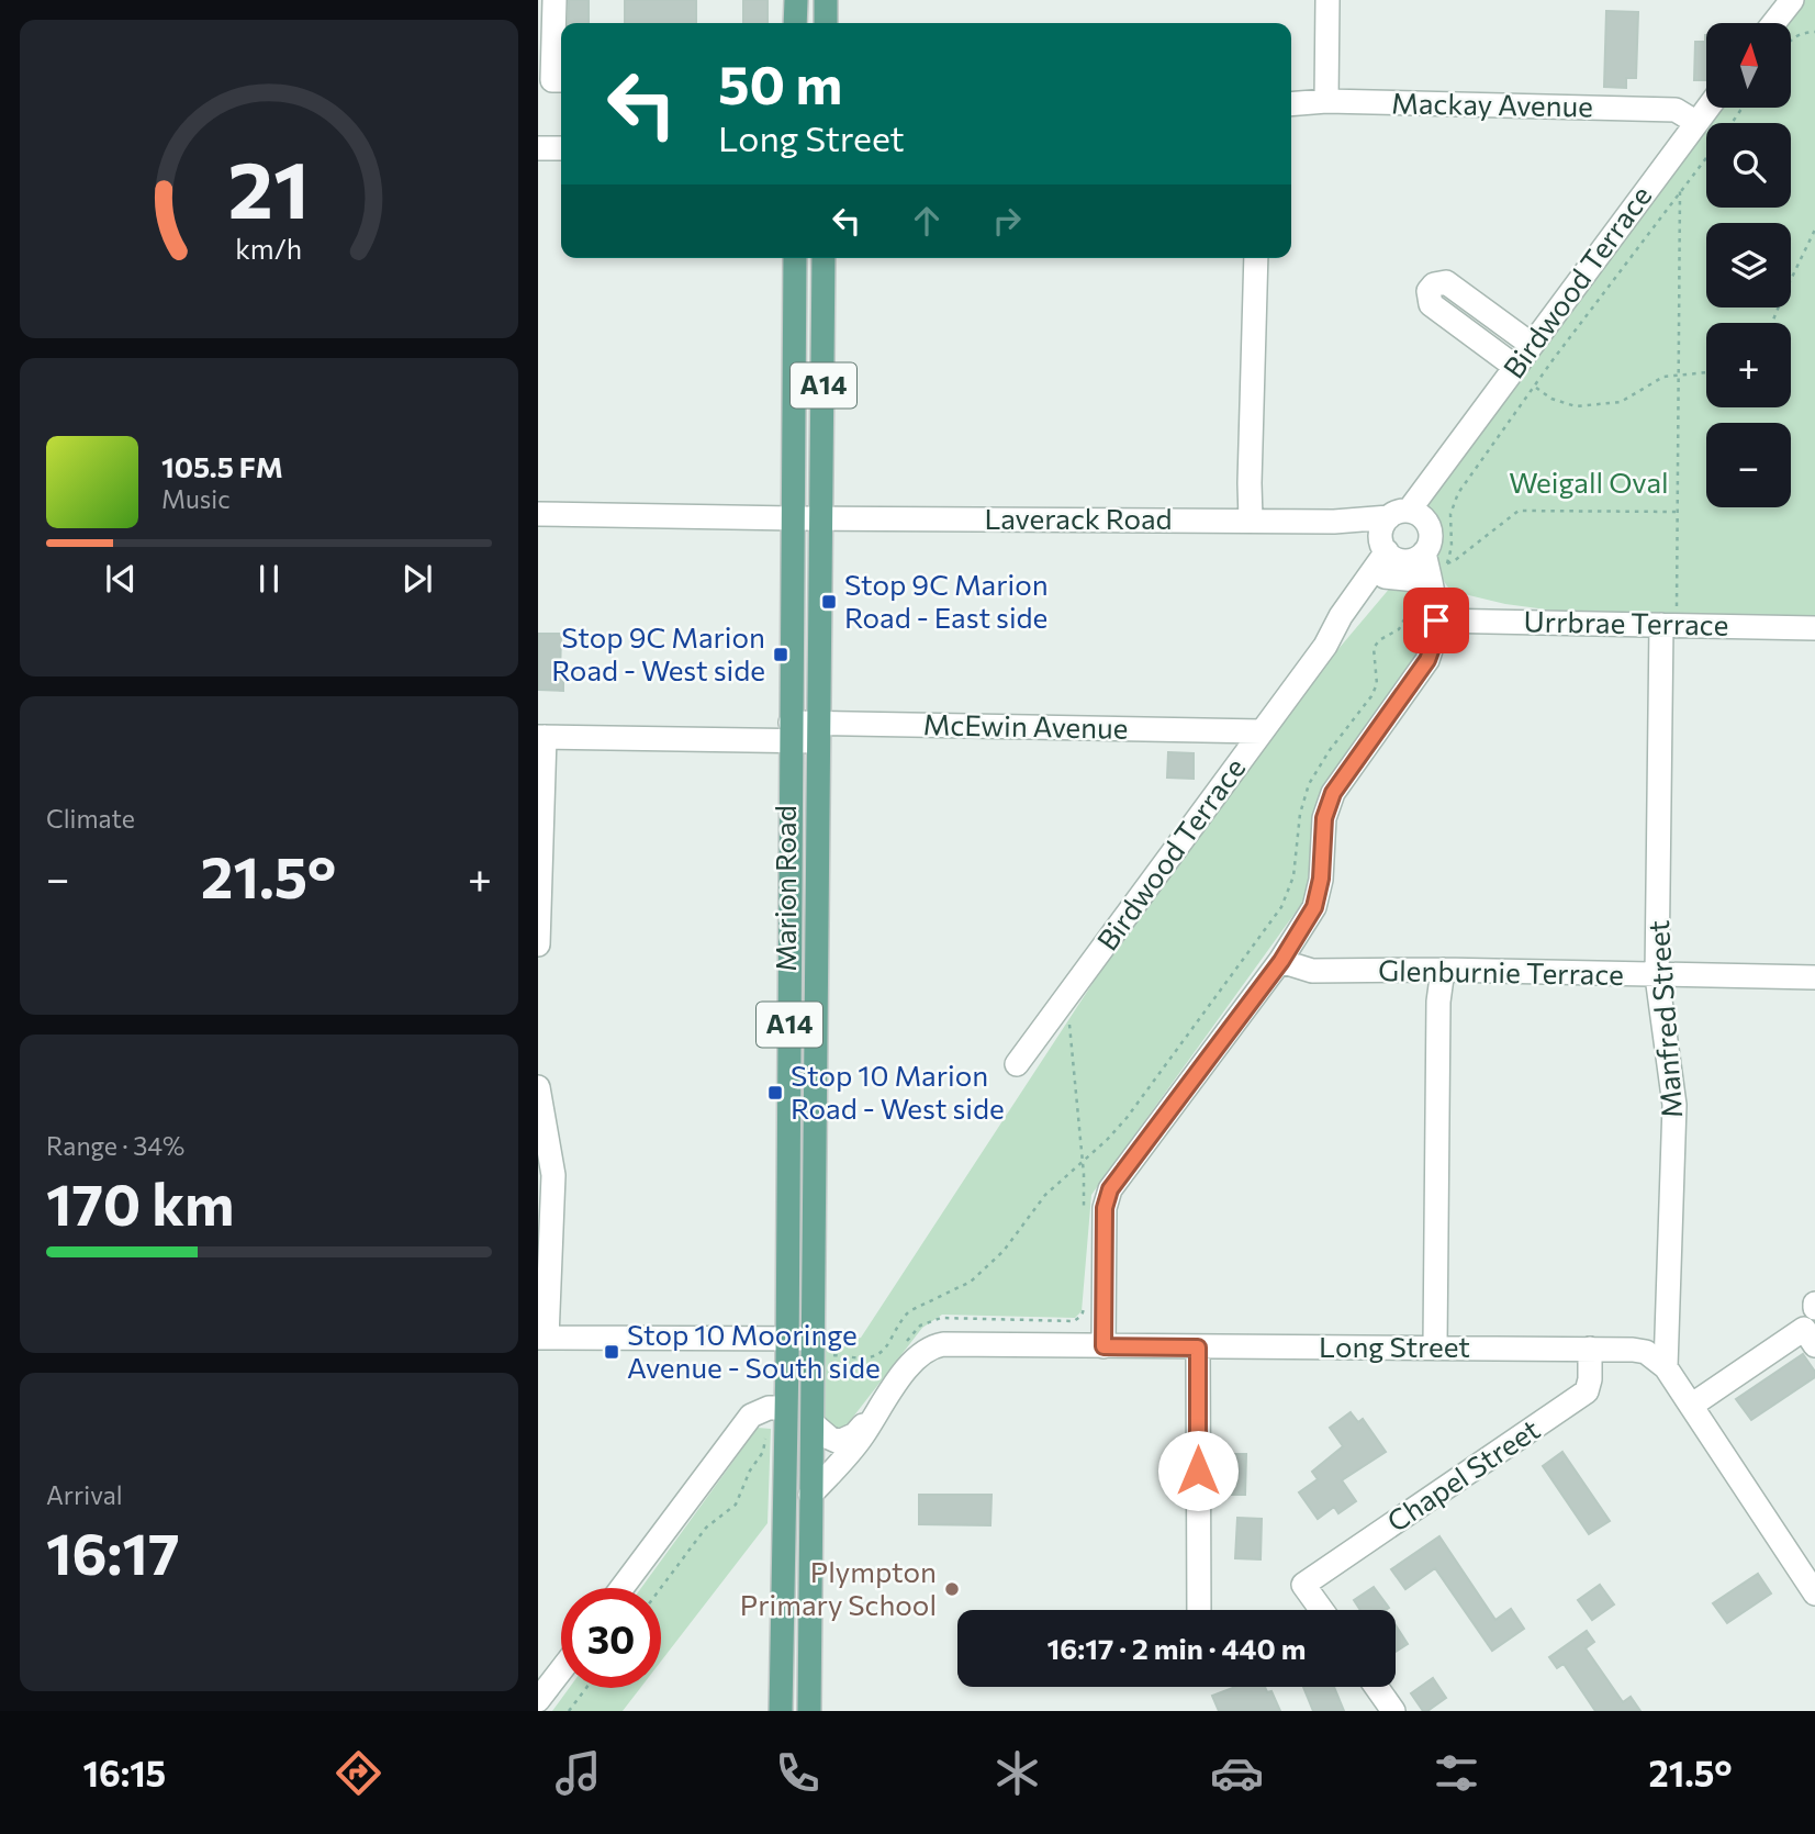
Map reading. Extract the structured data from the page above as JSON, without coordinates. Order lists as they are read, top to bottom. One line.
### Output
{"streets":{"main road":["A14","Marion Road"],"street":["Mackay Avenue","Birdwood Terrace","Laverack Road","Urrbrae Terrace","McEwin Avenue","Glenburnie Terrace","Manfred Street","Long Street","Chapel Street"]},"crossings":[["Mackay Avenue","Birdwood Terrace"],["Birdwood Terrace","Laverack Road"],["Birdwood Terrace","McEwin Avenue"],["Laverack Road","Marion Road"],["Urrbrae Terrace","Manfred Street"],["McEwin Avenue","Marion Road"],["Marion Road","Long Street"],["Glenburnie Terrace","Manfred Street"],["Manfred Street","Long Street"],["Long Street","Chapel Street"]],"parks":["Weigall Oval"],"places":{"transit":["Stop 9C Marion Road - East side","Stop 9C Marion Road - West side","Stop 10 Marion Road - West side","Stop 10 Mooringe Avenue - South side"],"other":["Plympton Primary School"]},"north":"top","page":{"map_buttons":["+","−"],"turn":["50 m","Long Street"],"song":["105.5 FM","Music"],"tile":["Climate",["Range · 34%","170 km"],["Arrival","16:17"]],"heat":["−","21.5°","+"],"limit":"30","trip":"16:17 · 2 min · 440 m","tabs":["16:15","21.5°"],"gauge":["21","km/h"]}}
